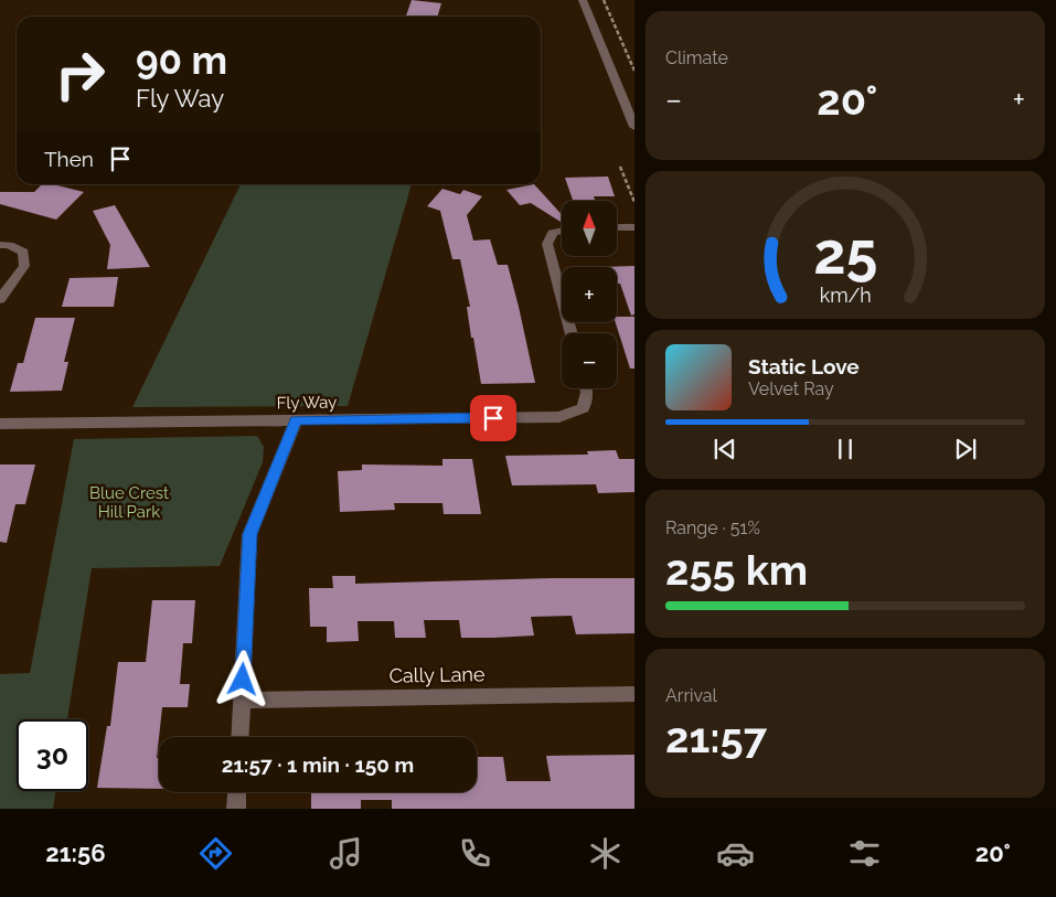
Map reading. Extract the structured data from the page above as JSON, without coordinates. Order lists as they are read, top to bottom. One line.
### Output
{"streets":{"street":["Fly Way","Cally Lane"]},"parks":["Blue Crest Hill Park"],"north":"top","page":{"tile":["Climate",["Range · 51%","255 km"],["Arrival","21:57"]],"turn":["90 m","Fly Way"],"heat":["−","20°","+"],"then":"Then","map_buttons":["+","−"],"song":["Static Love","Velvet Ray"],"limit":"30","trip":"21:57 · 1 min · 150 m","tabs":["21:56","20°"],"gauge":["25","km/h"]}}
